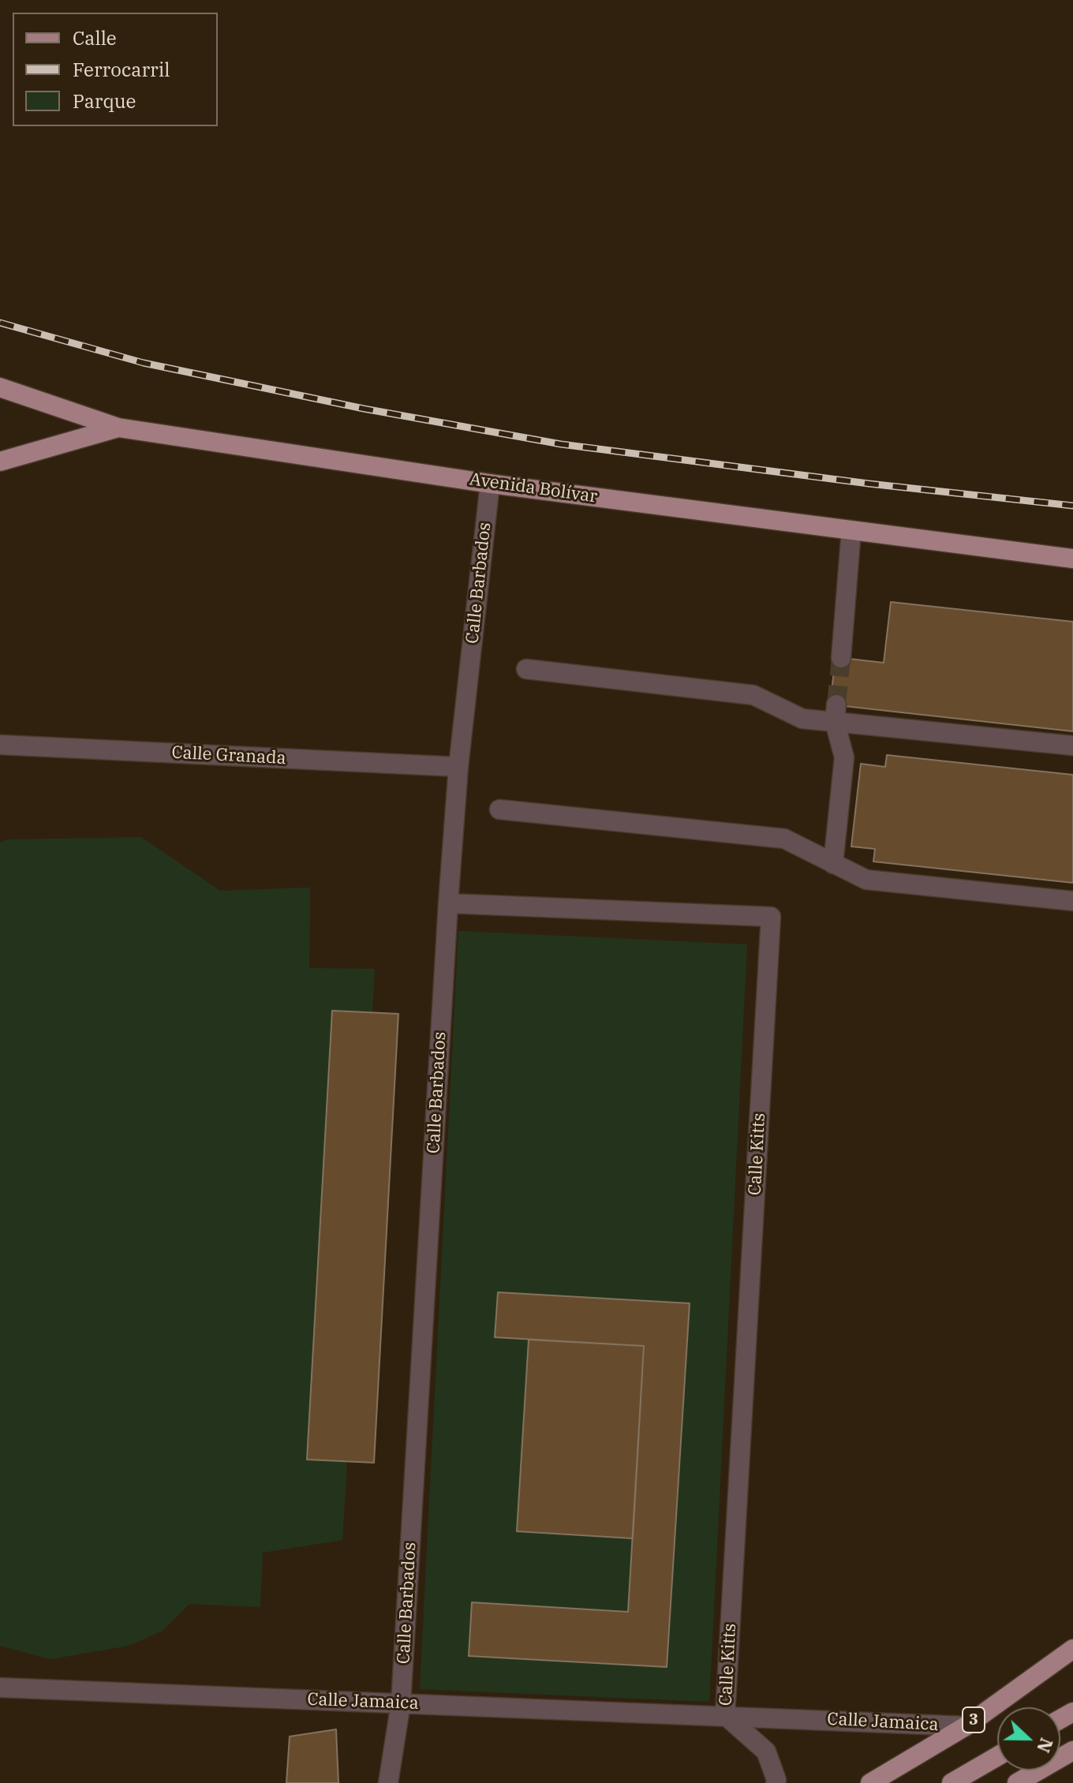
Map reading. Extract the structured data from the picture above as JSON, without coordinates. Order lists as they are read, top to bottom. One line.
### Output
{"streets":{"main road":["Avenida Bolívar","3"],"street":["Calle Barbados","Calle Granada","Calle Kitts","Calle Jamaica"]},"crossings":[["Avenida Bolívar","Calle Barbados"],["Calle Barbados","Calle Granada"],["Calle Barbados","Calle Kitts"],["Calle Barbados","Calle Jamaica"],["Calle Kitts","Calle Jamaica"],["Calle Jamaica","3"]],"legend":["Calle","Ferrocarril","Parque"],"north":"right"}
